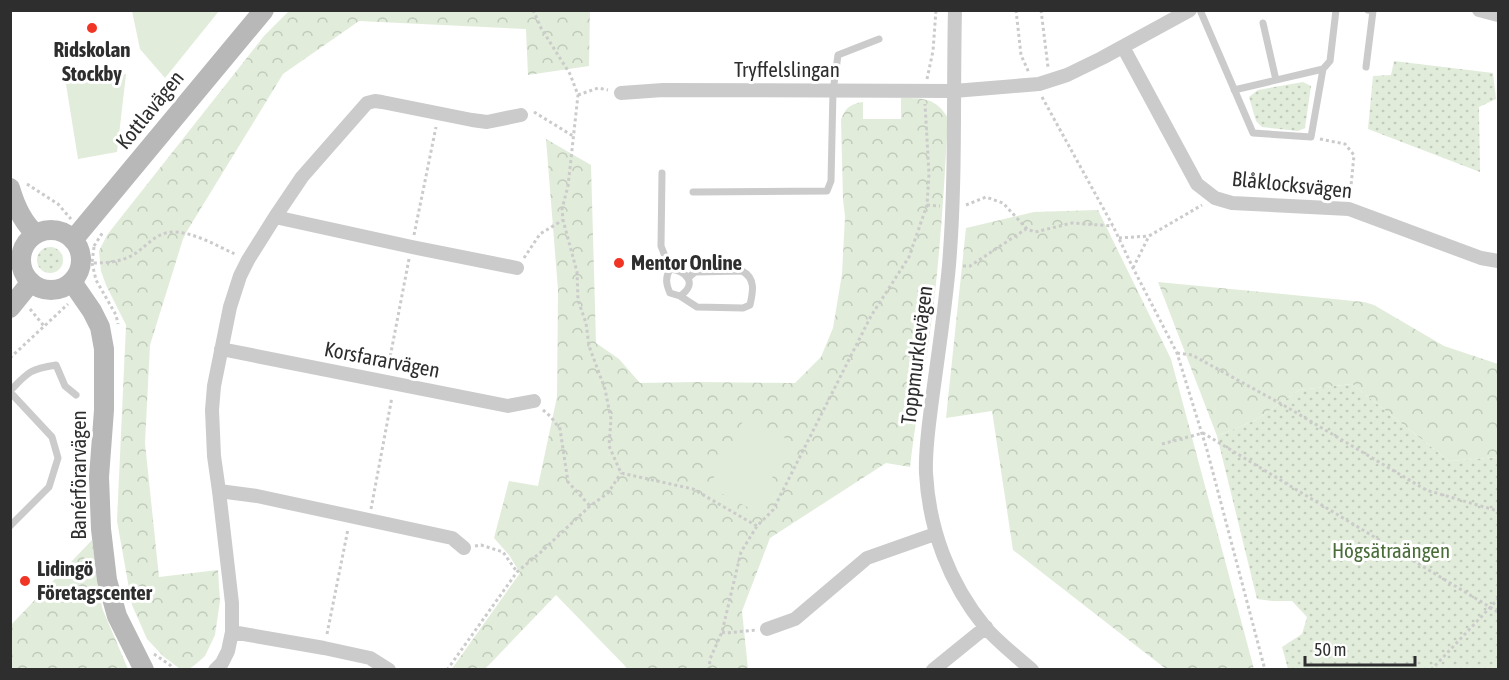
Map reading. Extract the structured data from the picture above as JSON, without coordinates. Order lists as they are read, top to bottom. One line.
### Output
{"streets":{"street":["Tryffelslingan","Kottlavägen","Blåklocksvägen","Toppmurklevägen","Korsfararvägen","Banérförarvägen"]},"crossings":[["Tryffelslingan","Blåklocksvägen"],["Tryffelslingan","Toppmurklevägen"],["Kottlavägen","Banérförarvägen"]],"parks":["Högsätraängen"],"places":["Ridskolan Stockby","Mentor Online","Lidingö Företagscenter"],"scale_bar":"50 m"}
